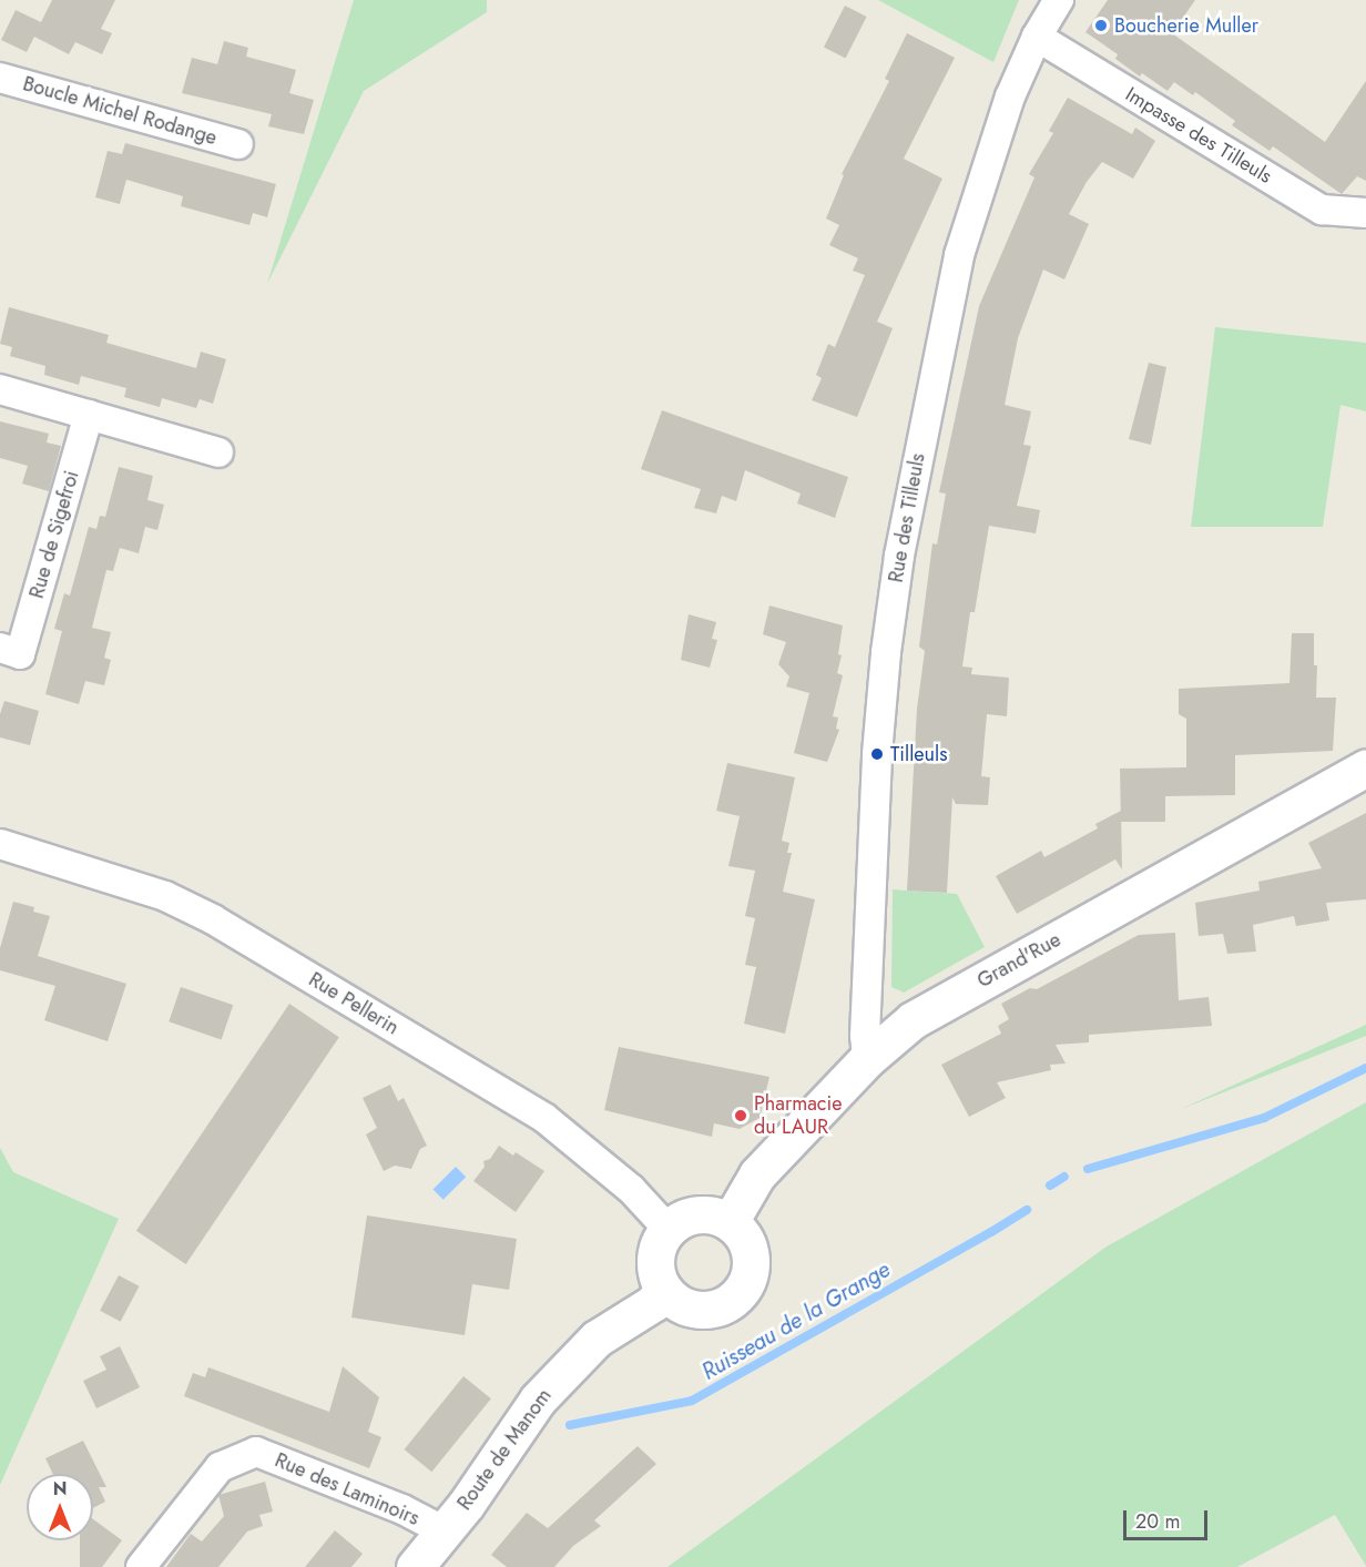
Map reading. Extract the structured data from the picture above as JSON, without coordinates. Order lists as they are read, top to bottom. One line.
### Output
{"streets":{"street":["Boucle Michel Rodange","Impasse des Tilleuls","Rue des Tilleuls","Rue de Sigefroi","Grand'Rue","Rue Pellerin","Route de Manom","Rue des Laminoirs"]},"crossings":[["Impasse des Tilleuls","Rue des Tilleuls"],["Rue des Tilleuls","Grand'Rue"],["Grand'Rue","Rue Pellerin"],["Grand'Rue","Route de Manom"],["Rue Pellerin","Route de Manom"],["Route de Manom","Rue des Laminoirs"]],"water":["Ruisseau de la Grange"],"places":["Boucherie Muller","Tilleuls","Pharmacie du LAUR"],"scale_bar":"20 m","north":"top"}
